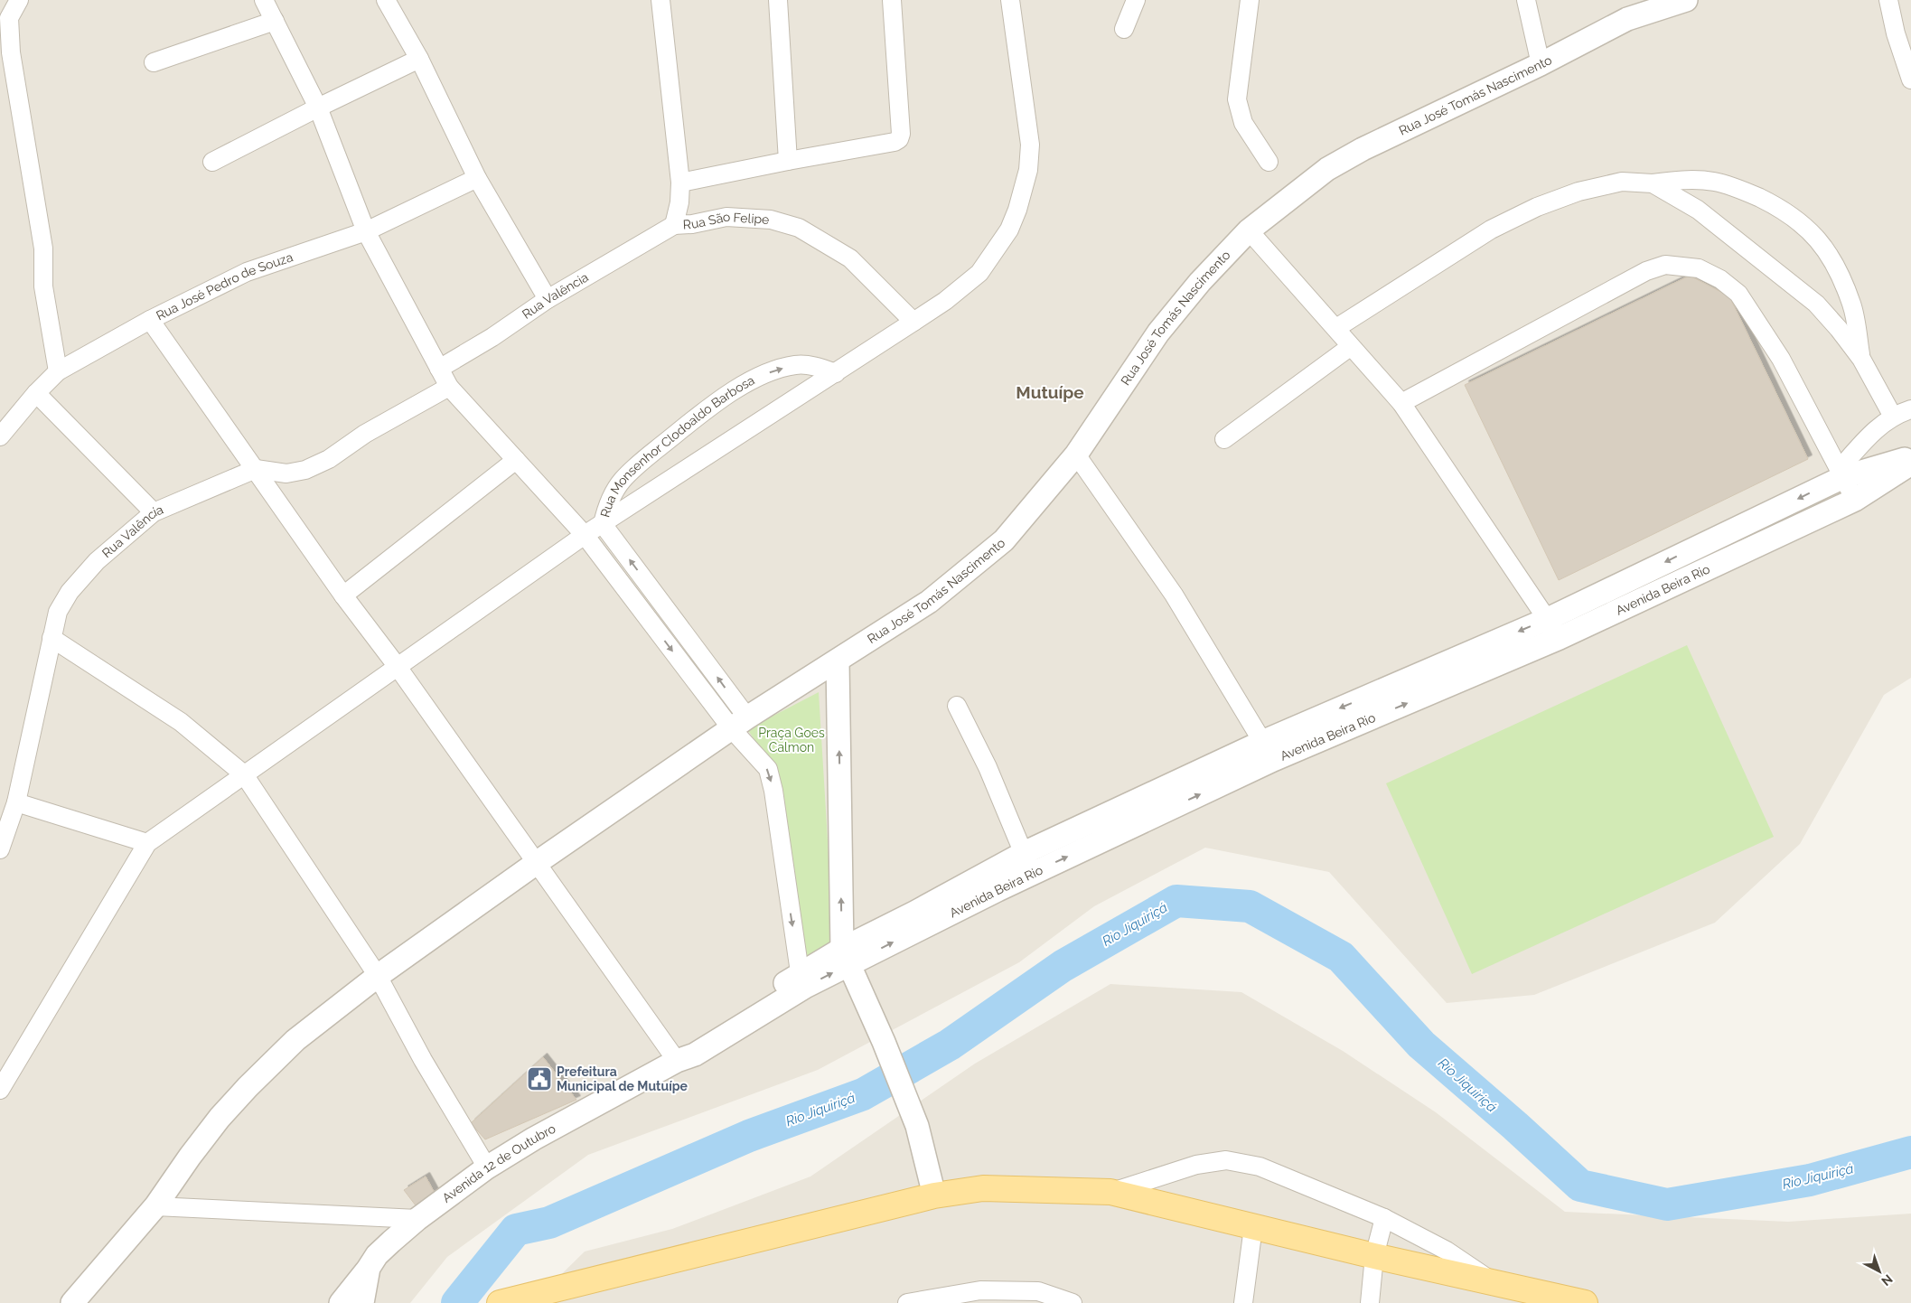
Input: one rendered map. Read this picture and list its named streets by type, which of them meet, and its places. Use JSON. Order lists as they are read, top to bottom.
{
  "streets": {
    "street": [
      "Rua José Tomás Nascimento",
      "Rua São Felipe",
      "Rua José Pedro de Souza",
      "Rua Valência",
      "Rua Monsenhor Clodoaldo Barbosa",
      "Avenida Beira Rio",
      "Avenida 12 de Outubro"
    ]
  },
  "crossings": [
    ["Rua José Tomás Nascimento", "Rua Monsenhor Clodoaldo Barbosa"],
    ["Rua São Felipe", "Rua Valência"],
    ["Avenida Beira Rio", "Avenida 12 de Outubro"]
  ],
  "districts": ["Mutuípe"],
  "water": ["Rio Jiquiriçá"],
  "parks": ["Praça Goes Calmon"],
  "places": {
    "public building": ["Prefeitura Municipal de Mutuípe"]
  },
  "north": "bottom right"
}
